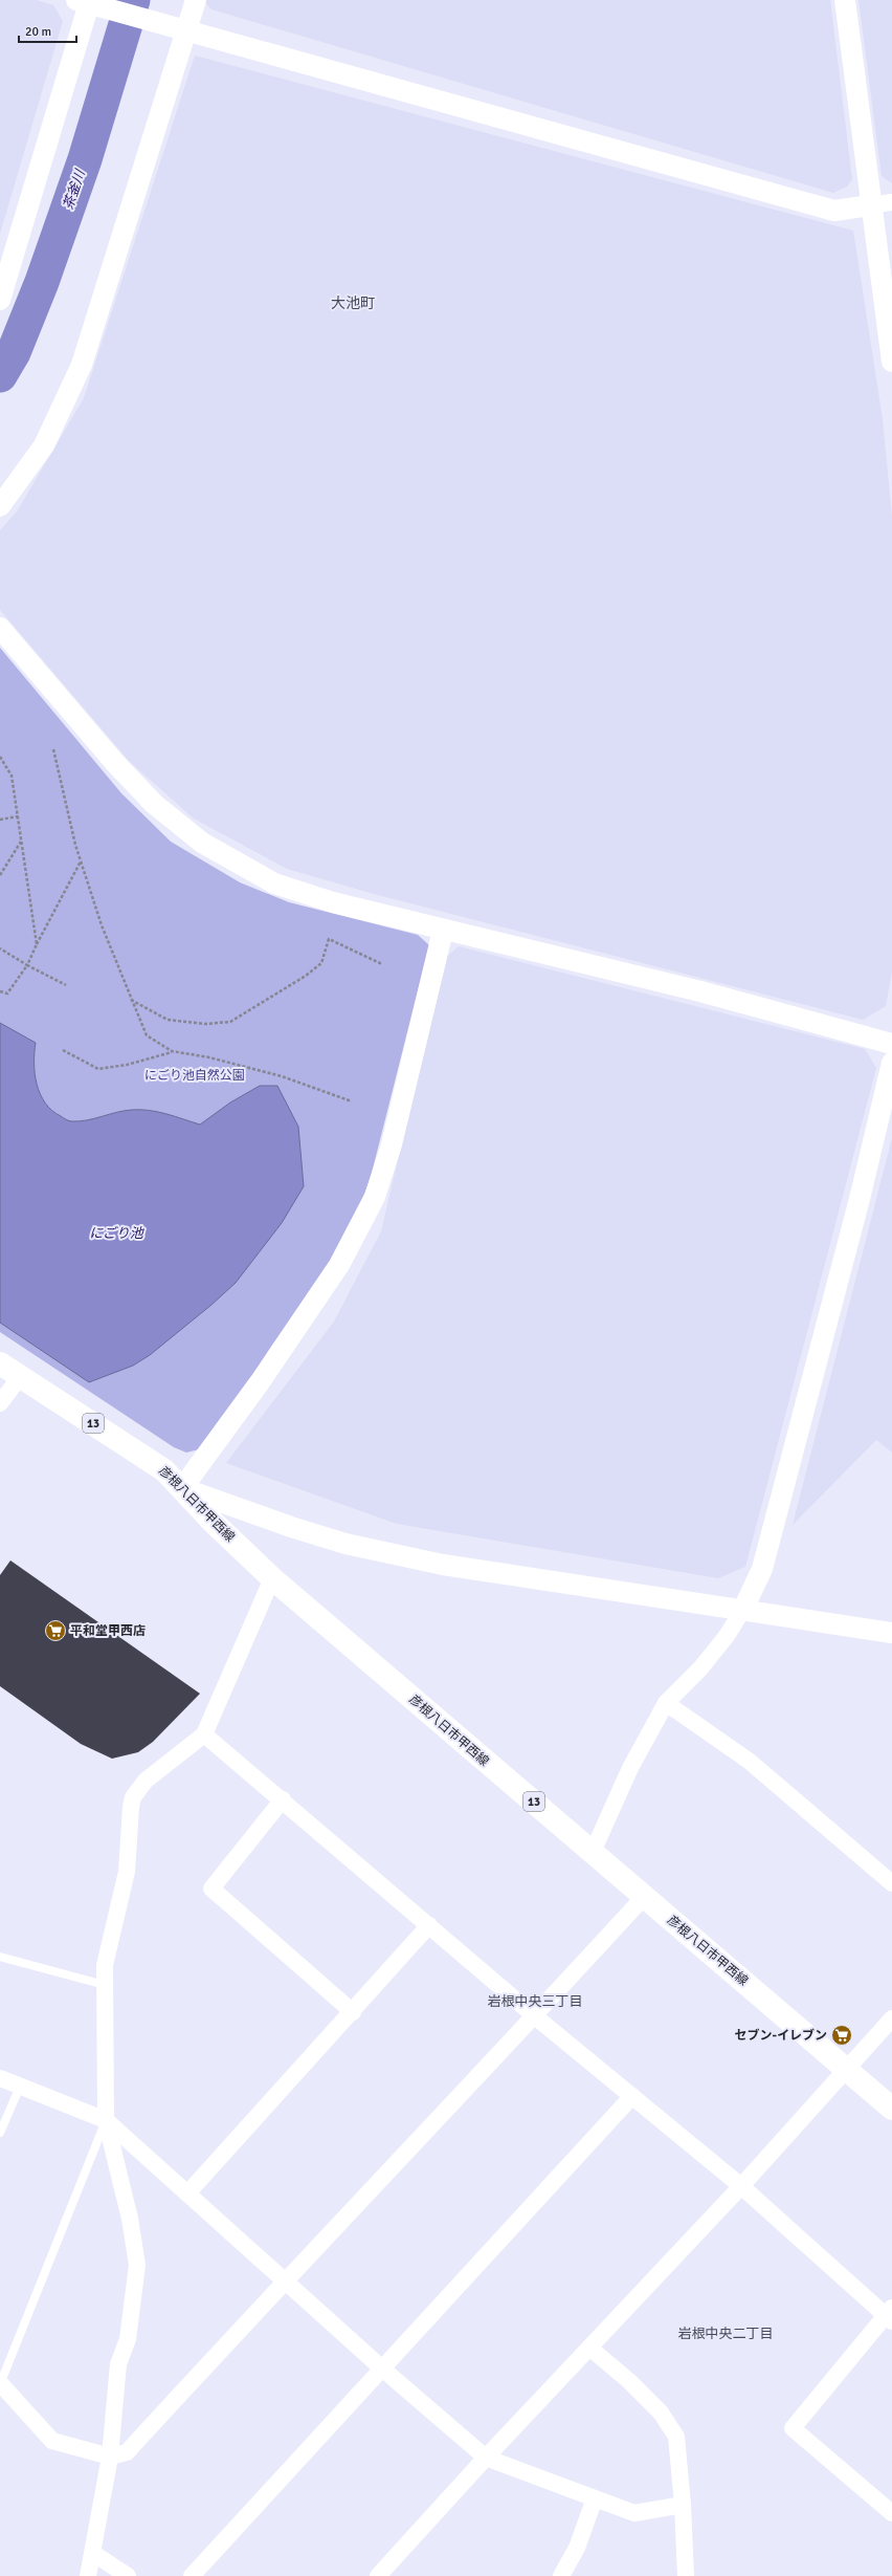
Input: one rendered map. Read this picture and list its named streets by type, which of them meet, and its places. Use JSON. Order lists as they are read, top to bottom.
{
  "streets": {
    "main road": ["13", "彦根八日市甲西線"]
  },
  "districts": ["大池町", "岩根中央三丁目", "岩根中央二丁目"],
  "water": ["茶釜川", "にごり池"],
  "parks": ["にごり池自然公園"],
  "places": {
    "supermarket": ["平和堂甲西店", "セブン-イレブン"]
  },
  "scale_bar": "20 m"
}
